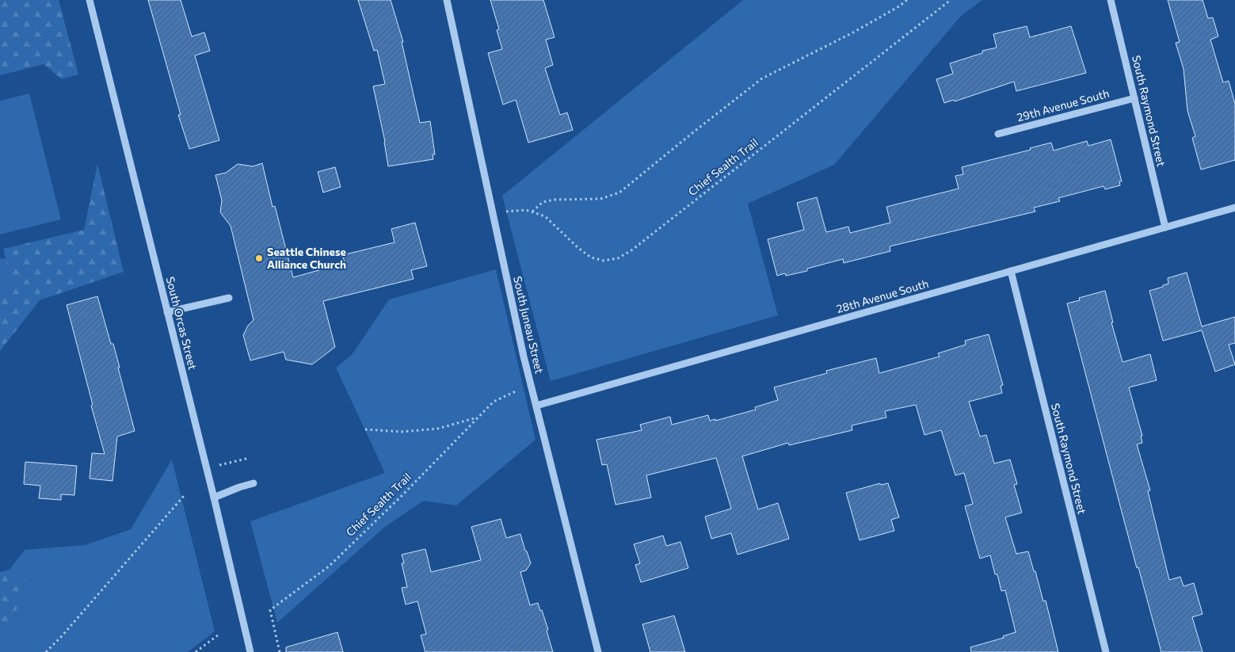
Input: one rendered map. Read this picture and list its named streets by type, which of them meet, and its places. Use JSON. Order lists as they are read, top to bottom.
{
  "streets": {
    "street": [
      "29th Avenue South",
      "South Raymond Street",
      "28th Avenue South",
      "South Orcas Street",
      "South Juneau Street"
    ],
    "path": ["Chief Sealth Trail"]
  },
  "crossings": [
    ["29th Avenue South", "South Raymond Street"],
    ["South Raymond Street", "28th Avenue South"],
    ["Chief Sealth Trail", "South Juneau Street"],
    ["28th Avenue South", "South Juneau Street"]
  ],
  "places": ["Seattle Chinese Alliance Church"]
}
